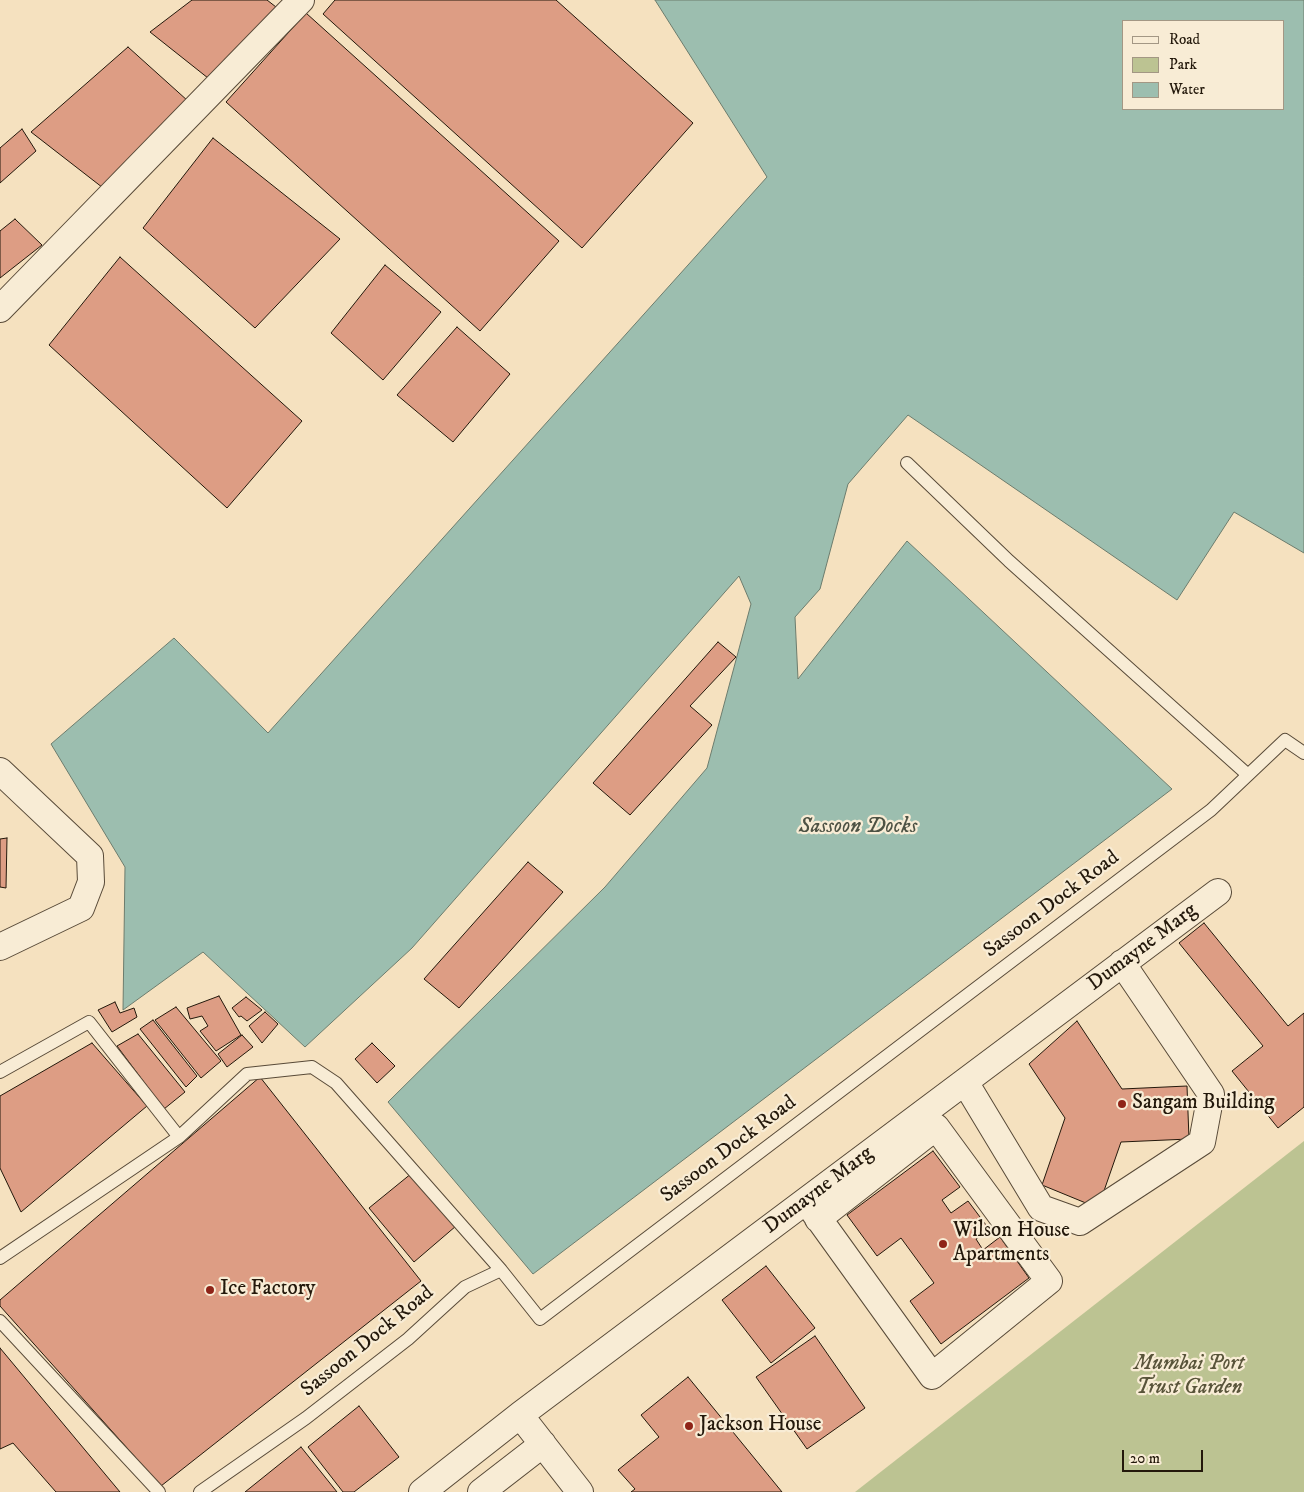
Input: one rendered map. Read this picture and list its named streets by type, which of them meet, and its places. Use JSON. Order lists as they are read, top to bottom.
{
  "streets": {
    "street": ["Dumayne Marg"],
    "lane": ["Sassoon Dock Road"]
  },
  "water": ["Sassoon Docks"],
  "parks": ["Mumbai Port Trust Garden"],
  "places": [
    "Sangam Building",
    "Wilson House Apartments",
    "Ice Factory",
    "Jackson House"
  ],
  "legend": ["Road", "Park", "Water"],
  "scale_bar": "20 m"
}
